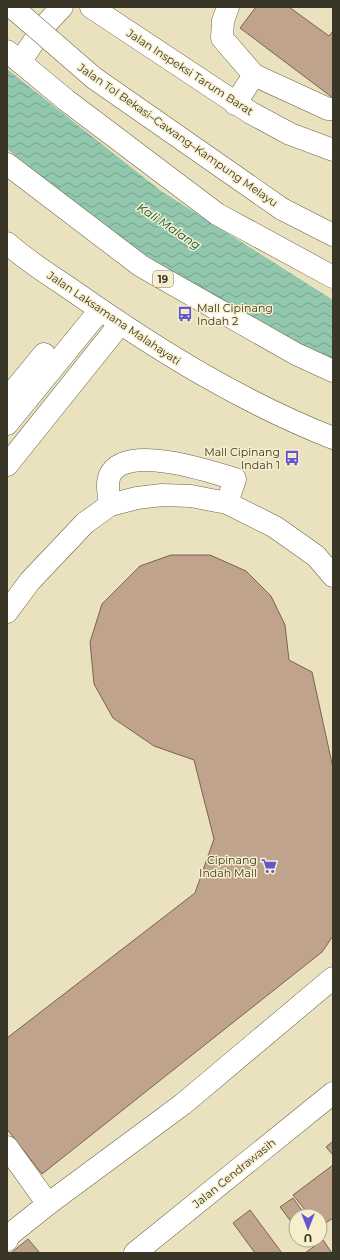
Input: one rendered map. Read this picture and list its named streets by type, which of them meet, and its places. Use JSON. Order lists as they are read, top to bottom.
{
  "streets": {
    "main road": [
      "Jalan Inspeksi Tarum Barat",
      "Jalan Tol Bekasi–Cawang–Kampung Melayu",
      "19",
      "Jalan Laksamana Malahayati",
      "Jalan Cendrawasih"
    ]
  },
  "water": ["Kali Malang"],
  "places": {
    "bus stop": ["Mall Cipinang Indah 2", "Mall Cipinang Indah 1"],
    "supermarket": ["Cipinang Indah Mall"]
  },
  "north": "bottom"
}
